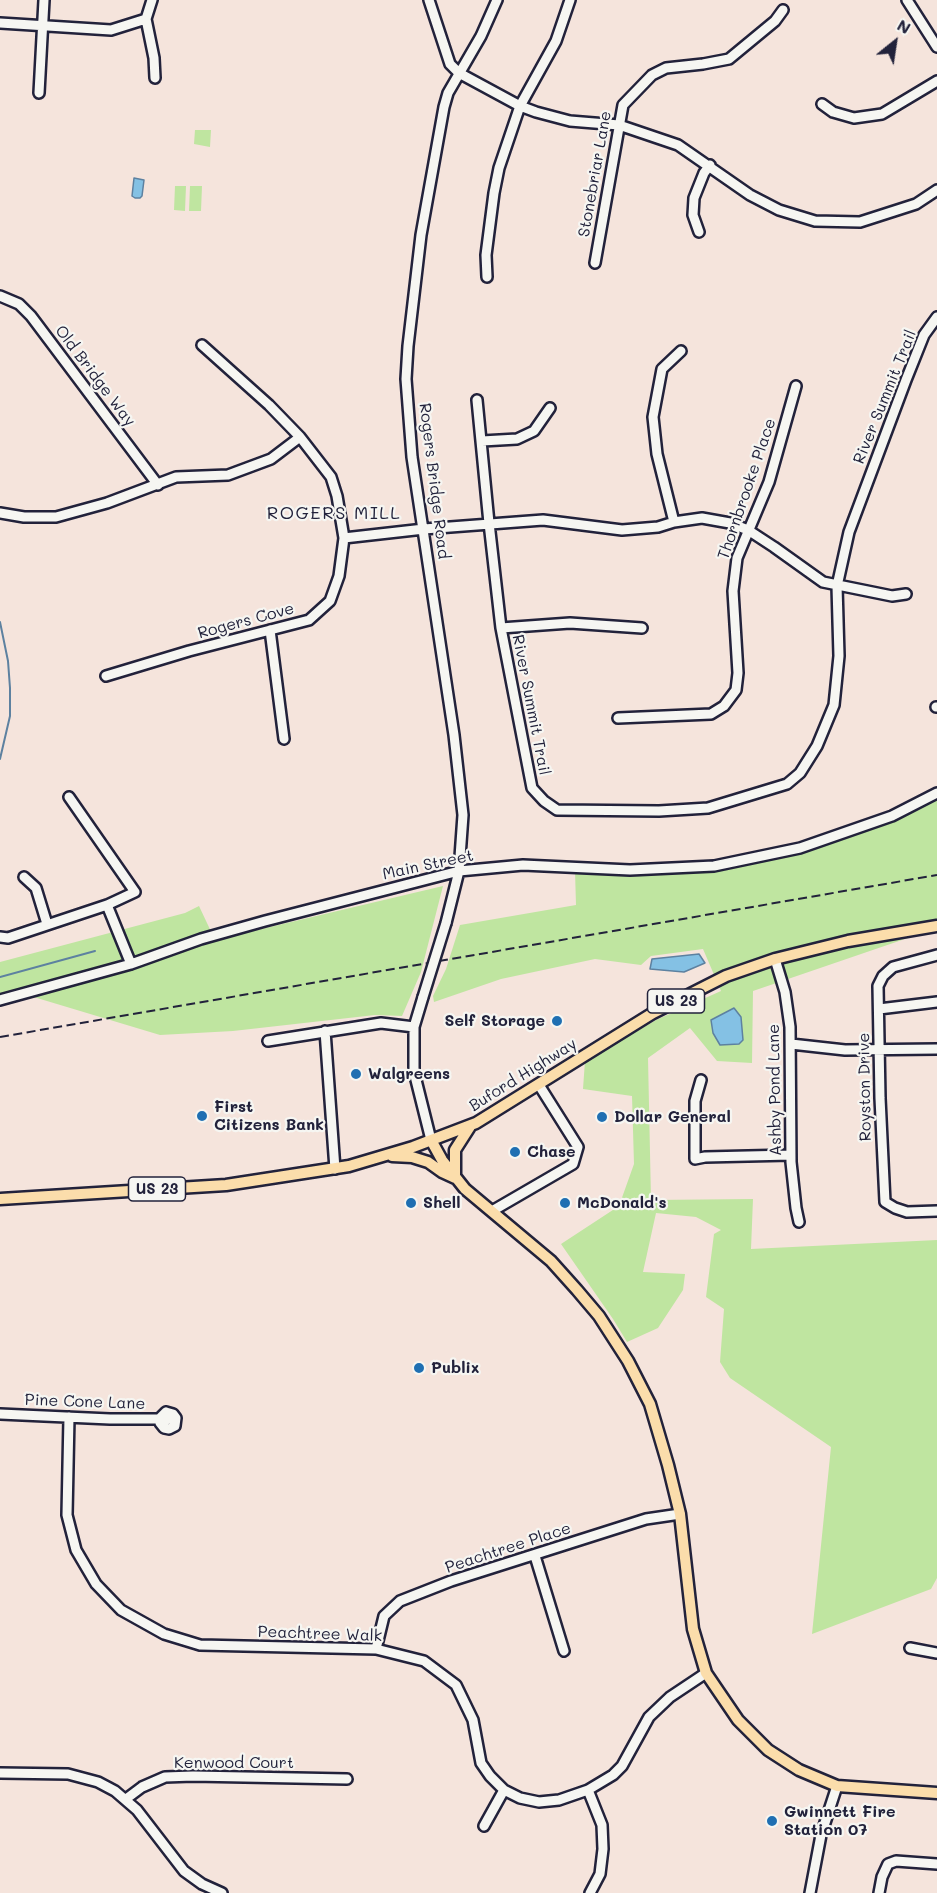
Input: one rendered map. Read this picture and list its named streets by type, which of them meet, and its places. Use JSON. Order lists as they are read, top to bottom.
{
  "streets": {
    "main road": ["US 23", "Buford Highway"],
    "street": [
      "Stonebriar Lane",
      "Old Bridge Way",
      "River Summit Trail",
      "Rogers Bridge Road",
      "Thornbrooke Place",
      "Rogers Cove",
      "Main Street",
      "Royston Drive",
      "Ashby Pond Lane",
      "Pine Cone Lane",
      "Peachtree Place",
      "Peachtree Walk",
      "Kenwood Court"
    ]
  },
  "crossings": [
    ["Rogers Bridge Road", "Main Street"],
    ["Rogers Bridge Road", "Buford Highway"],
    ["Buford Highway", "Ashby Pond Lane"],
    ["Pine Cone Lane", "Peachtree Walk"],
    ["Peachtree Place", "Peachtree Walk"]
  ],
  "districts": ["ROGERS MILL"],
  "places": [
    "Self Storage",
    "Walgreens",
    "First Citizens Bank",
    "Dollar General",
    "Chase",
    "Shell",
    "McDonald's",
    "Publix",
    "Gwinnett Fire Station 07"
  ],
  "north": "top right"
}
